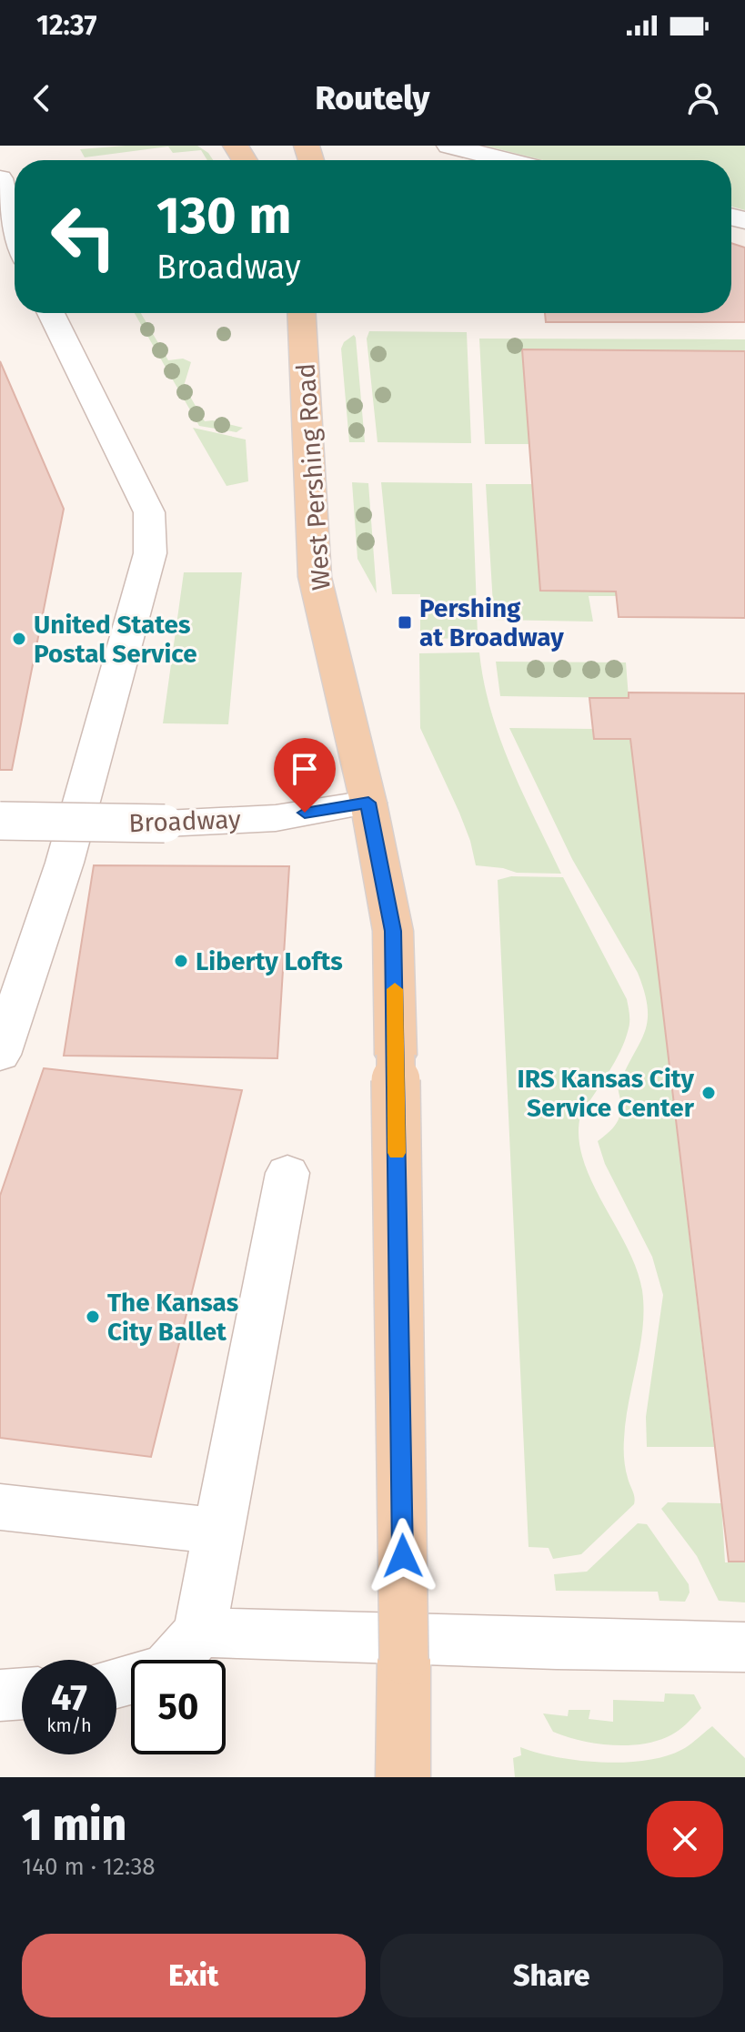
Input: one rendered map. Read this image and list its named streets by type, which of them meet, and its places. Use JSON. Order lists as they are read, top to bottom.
{
  "streets": {
    "main road": ["West Pershing Road"],
    "street": ["Broadway"]
  },
  "crossings": [
    ["West Pershing Road", "Broadway"]
  ],
  "places": {
    "transit": ["Pershing at Broadway"],
    "other": [
      "United States Postal Service",
      "Liberty Lofts",
      "IRS Kansas City Service Center",
      "The Kansas City Ballet"
    ]
  },
  "page": {
    "status": "12:37",
    "header": "Routely",
    "turn": ["130 m", "Broadway"],
    "speed": "47 km/h",
    "limit": "50",
    "heading": ["1 min", "140 m · 12:38"],
    "buttons": ["Exit", "Share"]
  }
}
